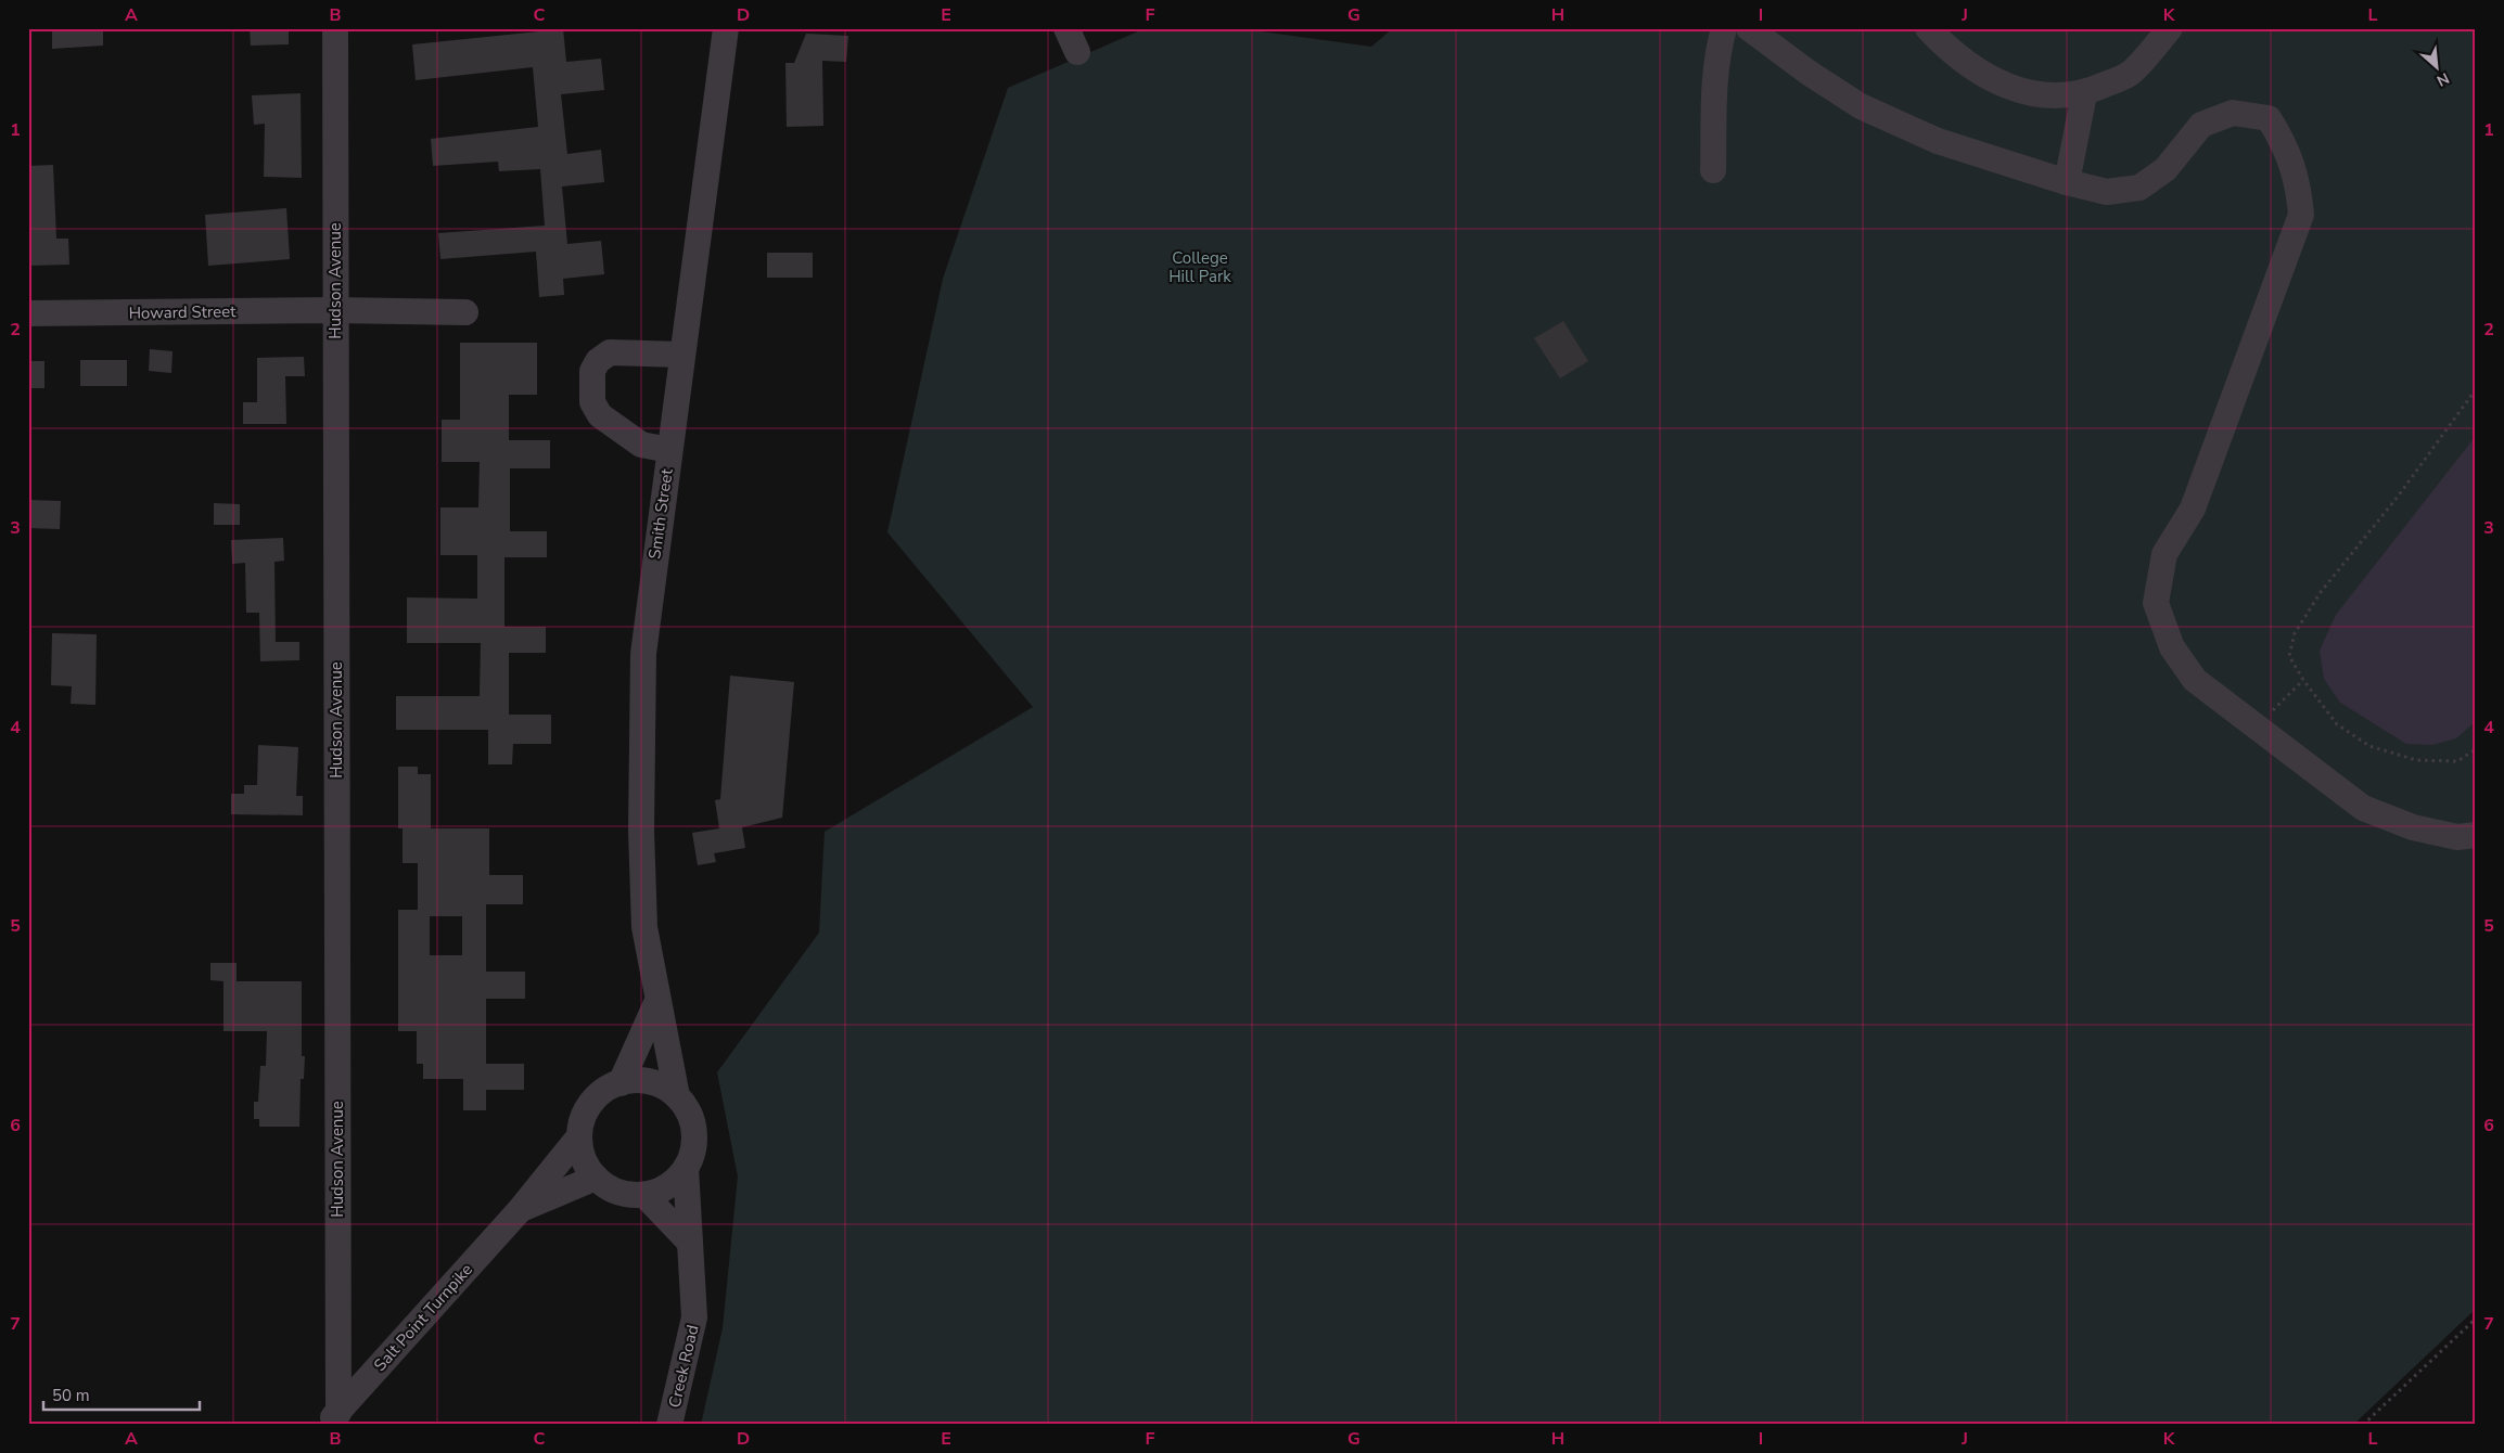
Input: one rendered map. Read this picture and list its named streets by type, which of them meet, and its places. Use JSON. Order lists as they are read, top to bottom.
{
  "streets": {
    "street": [
      "Hudson Avenue",
      "Howard Street",
      "Smith Street",
      "Salt Point Turnpike",
      "Creek Road"
    ]
  },
  "crossings": [
    ["Hudson Avenue", "Howard Street"],
    ["Hudson Avenue", "Salt Point Turnpike"],
    ["Smith Street", "Salt Point Turnpike"],
    ["Smith Street", "Creek Road"],
    ["Salt Point Turnpike", "Creek Road"]
  ],
  "parks": ["College Hill Park"],
  "scale_bar": "50 m",
  "north": "bottom right",
  "grid": {
    "columns": [
      "A",
      "B",
      "C",
      "D",
      "E",
      "F",
      "G",
      "H",
      "I",
      "J",
      "K",
      "L"
    ],
    "rows": [
      "1",
      "2",
      "3",
      "4",
      "5",
      "6",
      "7"
    ]
  }
}
